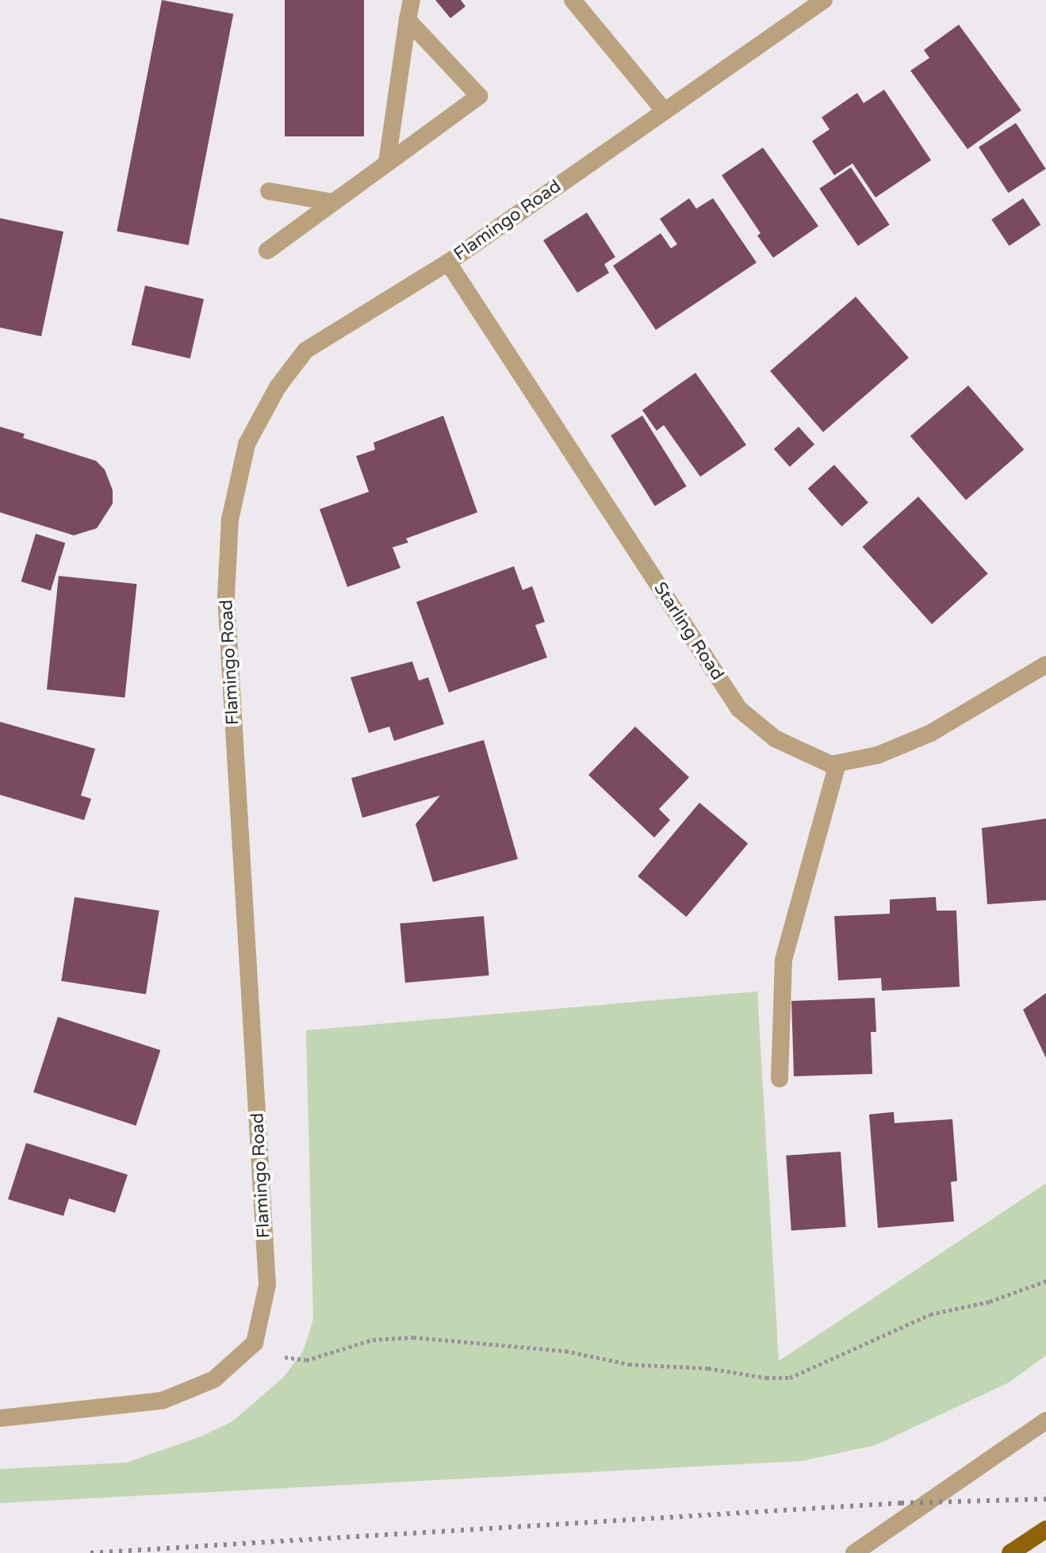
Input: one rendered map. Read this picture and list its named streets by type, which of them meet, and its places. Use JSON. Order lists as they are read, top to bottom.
{
  "streets": {
    "street": ["Flamingo Road", "Starling Road"]
  },
  "crossings": [
    ["Flamingo Road", "Starling Road"]
  ]
}
